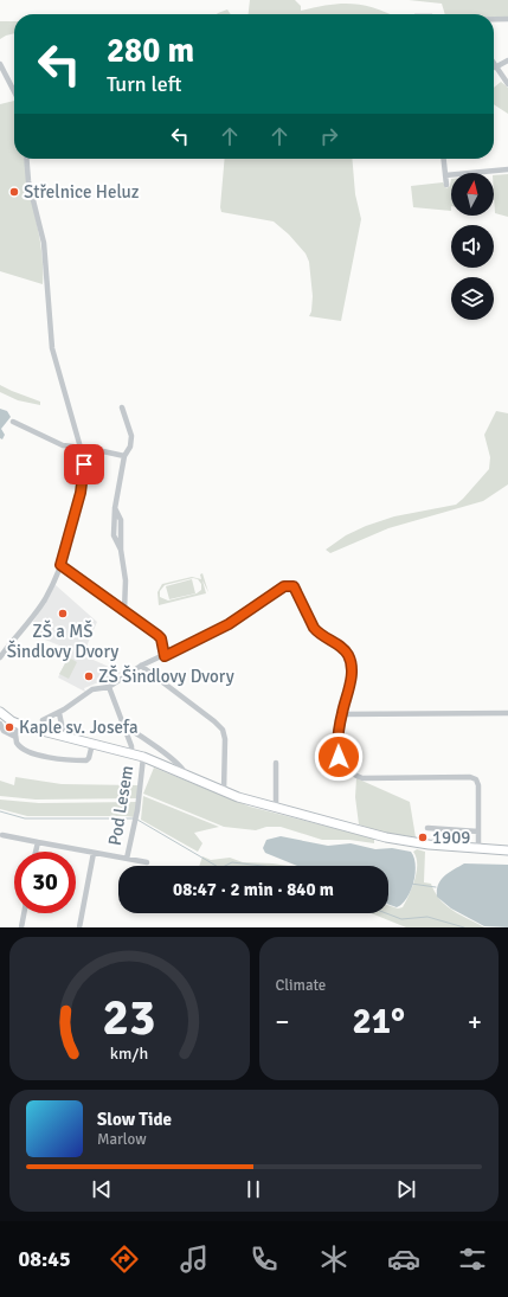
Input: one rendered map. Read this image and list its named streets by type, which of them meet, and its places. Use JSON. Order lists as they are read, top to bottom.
{
  "streets": {
    "street": ["Pod Lesem"]
  },
  "places": [
    "Střelnice Heluz",
    "ZŠ a MŠ Šindlovy Dvory",
    "ZŠ Šindlovy Dvory",
    "Kaple sv. Josefa",
    "1909"
  ],
  "north": "top",
  "page": {
    "turn": ["280 m", "Turn left"],
    "limit": "30",
    "trip": "08:47 · 2 min · 840 m",
    "tile": "Climate",
    "heat": ["−", "21°", "+"],
    "song": ["Slow Tide", "Marlow"],
    "tabs": "08:45",
    "gauge": ["23", "km/h"]
  }
}
